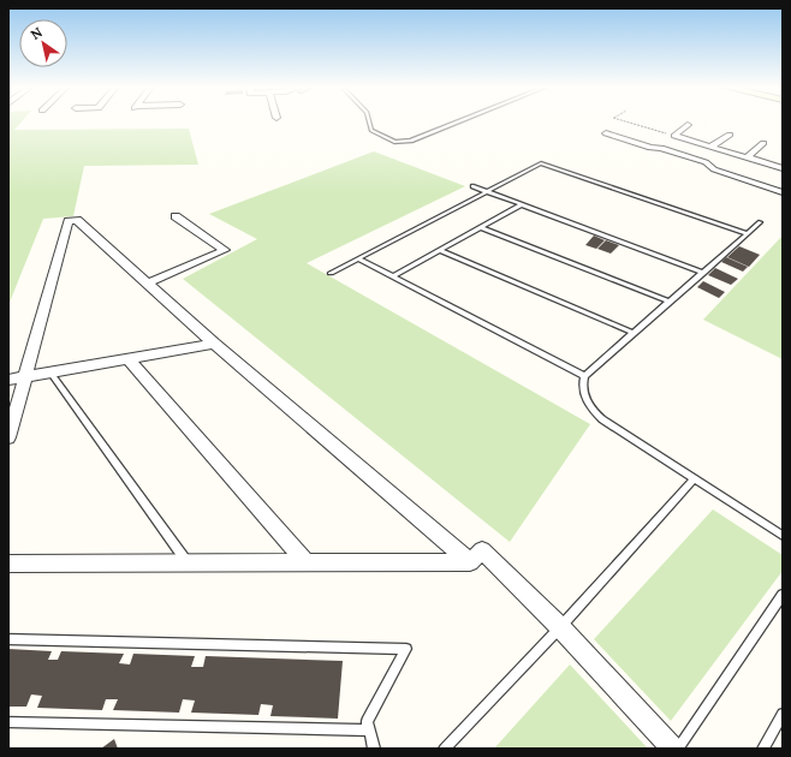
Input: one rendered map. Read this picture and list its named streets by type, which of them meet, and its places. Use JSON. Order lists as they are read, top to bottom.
{
  "north": "top left"
}
